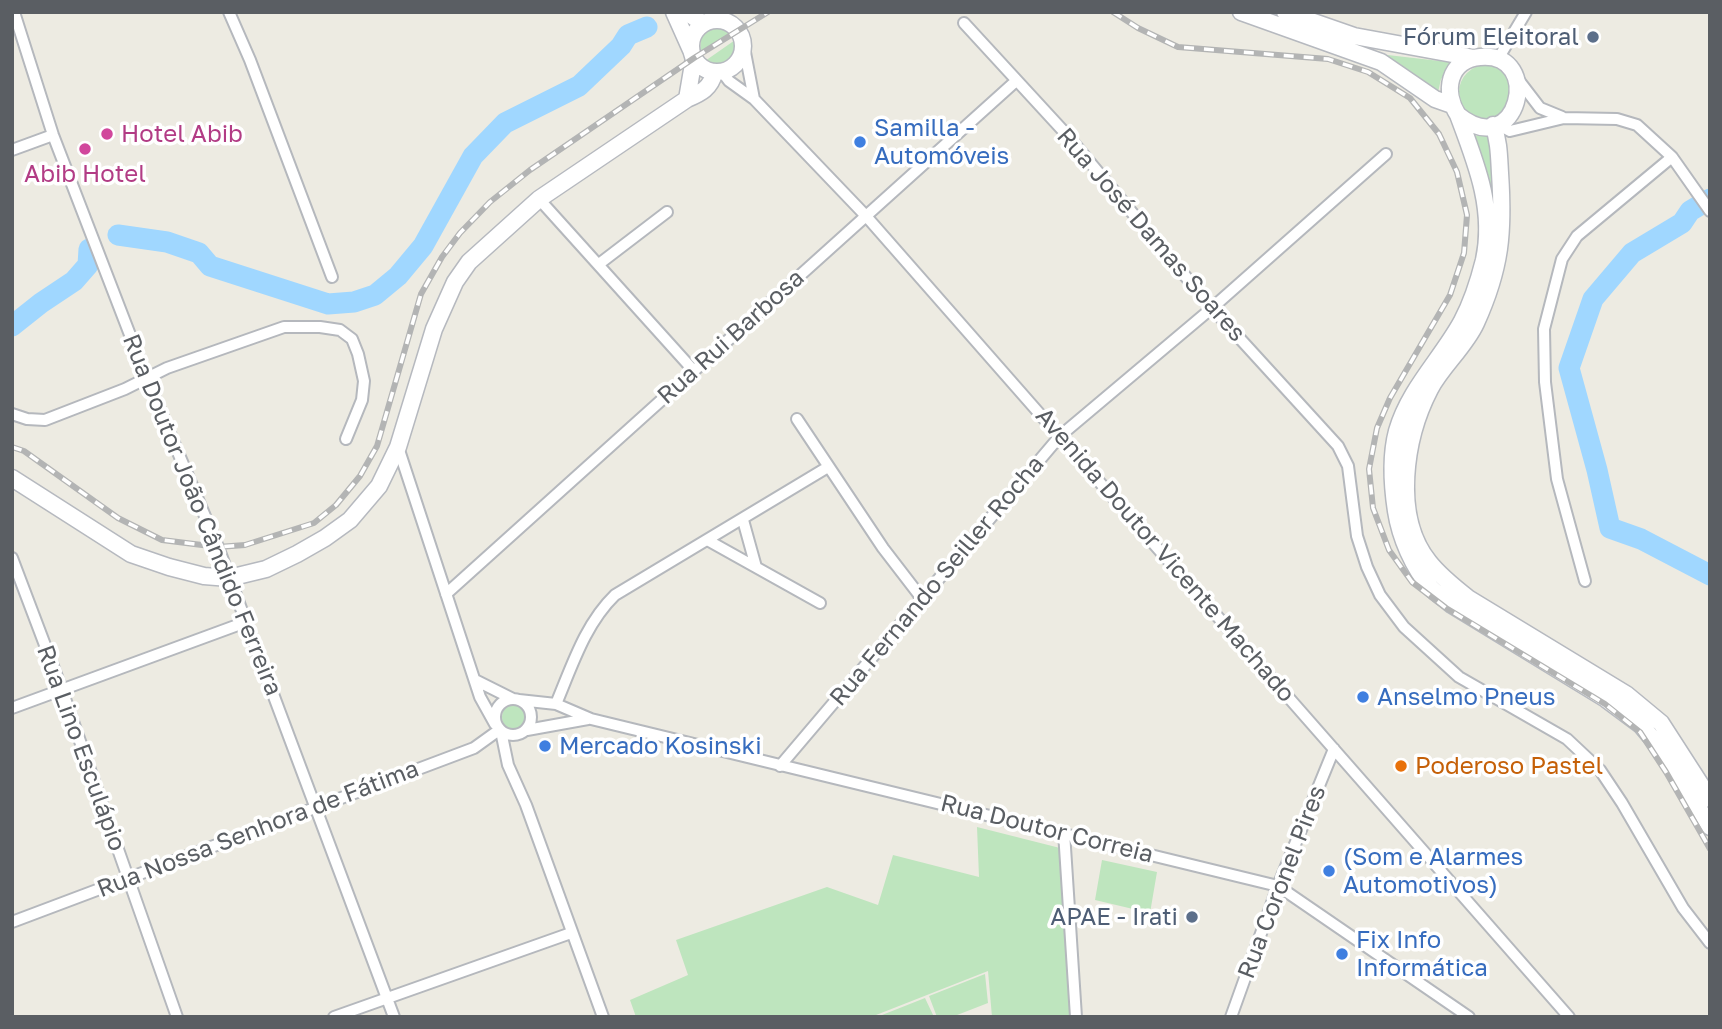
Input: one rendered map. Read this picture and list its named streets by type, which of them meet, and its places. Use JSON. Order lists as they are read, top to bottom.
{
  "streets": {
    "street": [
      "Rua José Damas Soares",
      "Rua Rui Barbosa",
      "Rua Doutor João Cândido Ferreira",
      "Avenida Doutor Vicente Machado",
      "Rua Fernando Seiller Rocha",
      "Rua Lino Esculápio",
      "Rua Nossa Senhora de Fátima",
      "Rua Doutor Correia",
      "Rua Coronel Pires"
    ]
  },
  "crossings": [
    ["Rua José Damas Soares", "Rua Rui Barbosa"],
    ["Rua José Damas Soares", "Rua Fernando Seiller Rocha"],
    ["Rua Rui Barbosa", "Avenida Doutor Vicente Machado"],
    ["Rua Doutor João Cândido Ferreira", "Rua Nossa Senhora de Fátima"],
    ["Avenida Doutor Vicente Machado", "Rua Fernando Seiller Rocha"],
    ["Avenida Doutor Vicente Machado", "Rua Coronel Pires"],
    ["Rua Fernando Seiller Rocha", "Rua Doutor Correia"],
    ["Rua Lino Esculápio", "Rua Nossa Senhora de Fátima"],
    ["Rua Nossa Senhora de Fátima", "Rua Doutor Correia"],
    ["Rua Doutor Correia", "Rua Coronel Pires"]
  ],
  "places": [
    "Fórum Eleitoral",
    "Hotel Abib",
    "Samilla - Automóveis",
    "Abib Hotel",
    "Anselmo Pneus",
    "Mercado Kosinski",
    "Poderoso Pastel",
    "(Som e Alarmes Automotivos)",
    "APAE - Irati",
    "Fix Info Informática"
  ]
}
